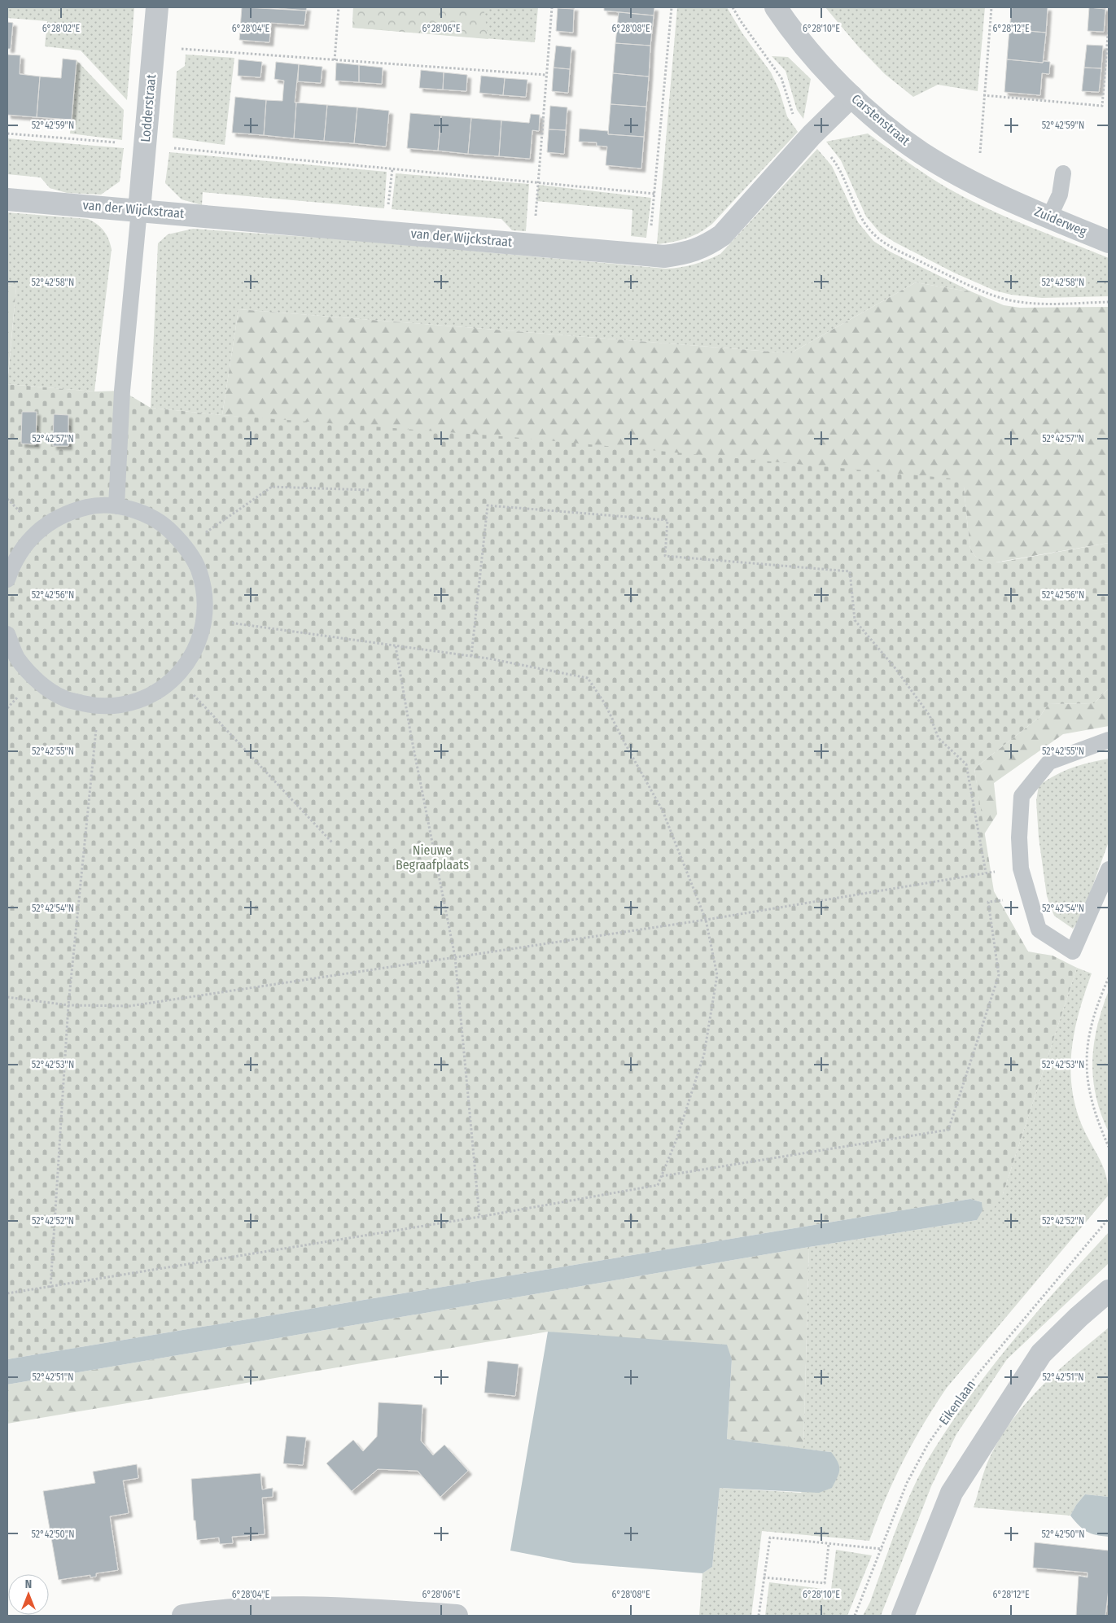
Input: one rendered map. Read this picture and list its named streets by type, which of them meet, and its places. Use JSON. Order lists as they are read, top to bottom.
{
  "streets": {
    "street": [
      "Lodderstraat",
      "Carstenstraat",
      "van der Wijckstraat",
      "Zuiderweg"
    ],
    "path": ["Eikenlaan"]
  },
  "crossings": [
    ["Lodderstraat", "van der Wijckstraat"],
    ["Carstenstraat", "van der Wijckstraat"],
    ["Carstenstraat", "Zuiderweg"]
  ],
  "parks": ["Nieuwe Begraafplaats"],
  "north": "top",
  "coordinates": [
    "6°28'02\"E",
    "6°28'04\"E",
    "6°28'06\"E",
    "6°28'08\"E",
    "6°28'10\"E",
    "6°28'12\"E",
    "52°42'59\"N",
    "52°42'58\"N",
    "52°42'57\"N",
    "52°42'56\"N",
    "52°42'55\"N",
    "52°42'54\"N",
    "52°42'53\"N",
    "52°42'52\"N",
    "52°42'51\"N",
    "52°42'50\"N"
  ]
}
